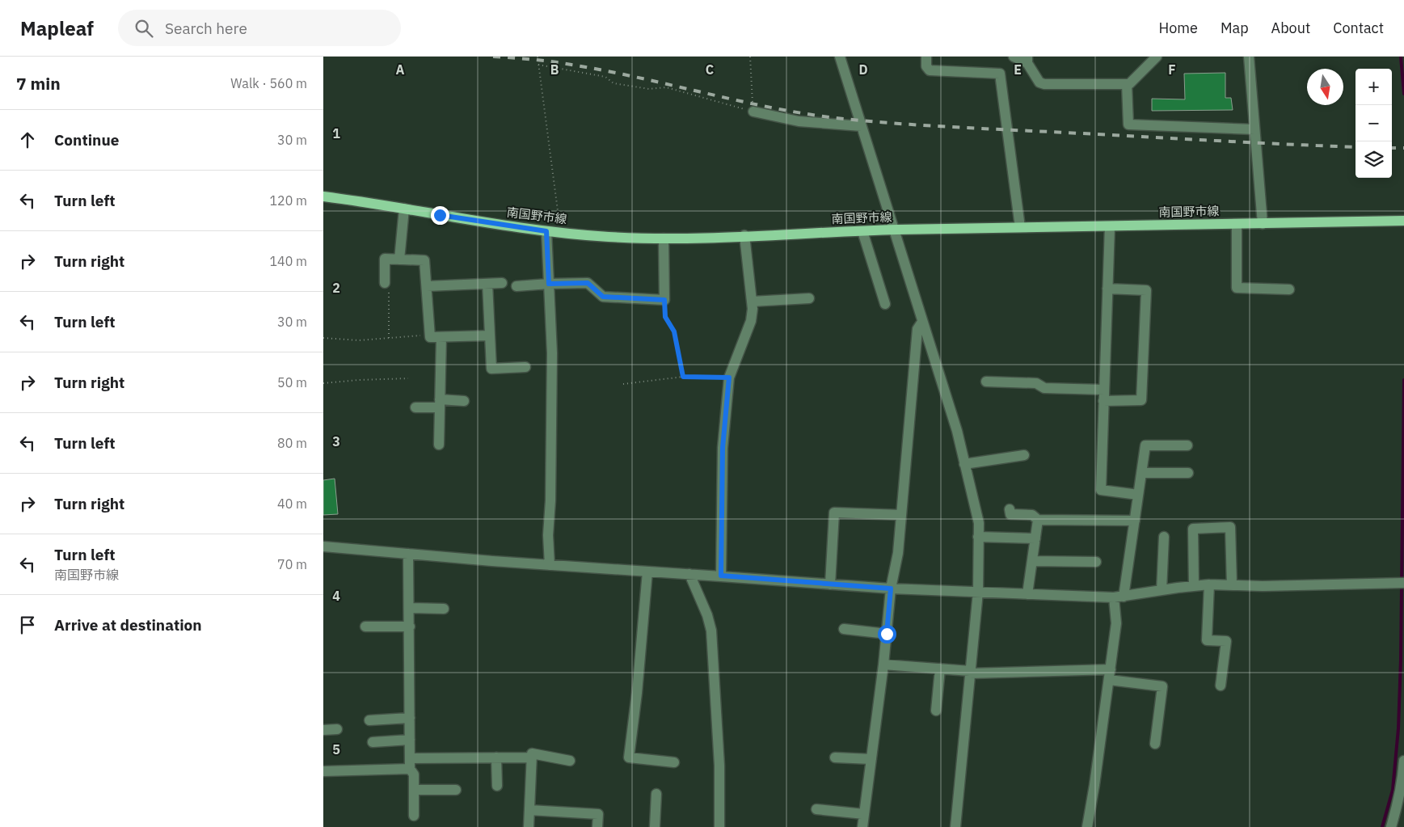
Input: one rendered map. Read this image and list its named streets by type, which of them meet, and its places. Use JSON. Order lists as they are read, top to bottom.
{
  "streets": {
    "main road": ["南国野市線"]
  },
  "north": "bottom",
  "page": {
    "header": "Mapleaf",
    "search": "Search here",
    "nav": [
      "Home",
      "Map",
      "About",
      "Contact"
    ],
    "heading": ["7 min", "Walk · 560 m"],
    "map_buttons": ["+", "−"],
    "list": [
      ["Continue", "30 m"],
      ["Turn left", "120 m"],
      ["Turn right", "140 m"],
      ["Turn left", "30 m"],
      ["Turn right", "50 m"],
      ["Turn left", "80 m"],
      ["Turn right", "40 m"],
      ["Turn left", "南国野市線", "70 m"],
      "Arrive at destination"
    ]
  },
  "grid": {
    "columns": [
      "A",
      "B",
      "C",
      "D",
      "E",
      "F"
    ],
    "rows": [
      "1",
      "2",
      "3",
      "4",
      "5"
    ]
  }
}
